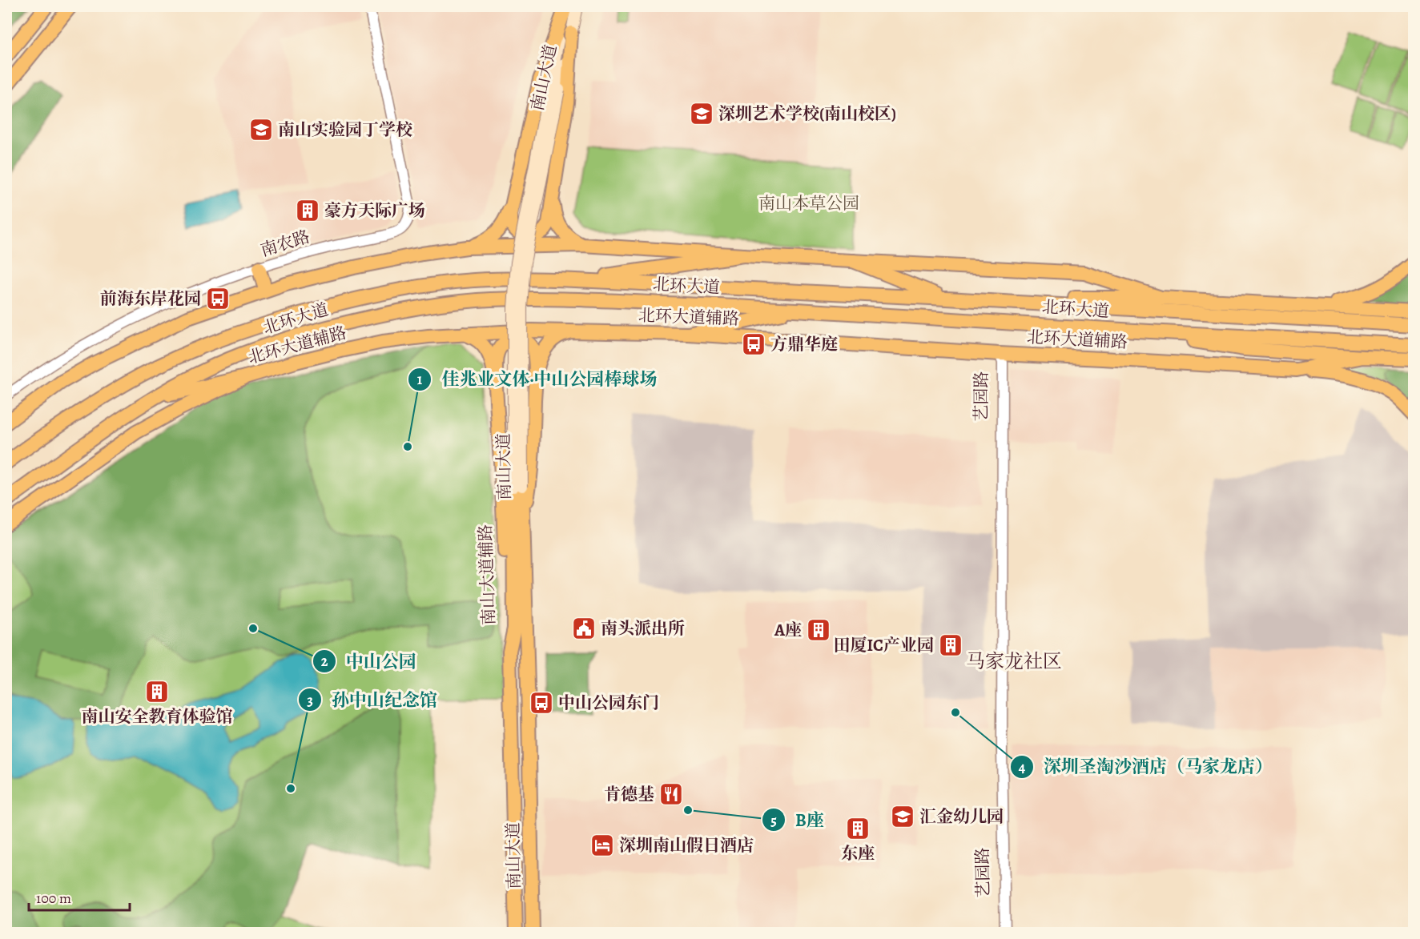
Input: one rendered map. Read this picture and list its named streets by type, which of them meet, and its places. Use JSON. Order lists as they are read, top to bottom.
{
  "streets": {
    "main road": [
      "南山大道",
      "北环大道",
      "北环大道辅路",
      "南山大道辅路"
    ],
    "street": ["南农路", "艺园路"]
  },
  "crossings": [
    ["南山大道", "南山大道辅路"],
    ["北环大道辅路", "艺园路"]
  ],
  "districts": ["马家龙社区"],
  "parks": ["南山本草公园"],
  "places": {
    "school or university": ["深圳艺术学校(南山校区)", "南山实验园丁学校", "汇金幼儿园"],
    "building": [
      "豪方天际广场",
      "A座",
      "田厦IC产业园",
      "南山安全教育体验馆",
      "东座"
    ],
    "bus stop": ["前海东岸花园", "方鼎华庭", "中山公园东门"],
    "other": [
      "佳兆业文体·中山公园棒球场",
      "中山公园",
      "深圳圣淘沙酒店（马家龙店）",
      "孙中山纪念馆",
      "B座"
    ],
    "public building": ["南头派出所"],
    "restaurant": ["肯德基"],
    "hotel": ["深圳南山假日酒店"]
  },
  "scale_bar": "100 m"
}
